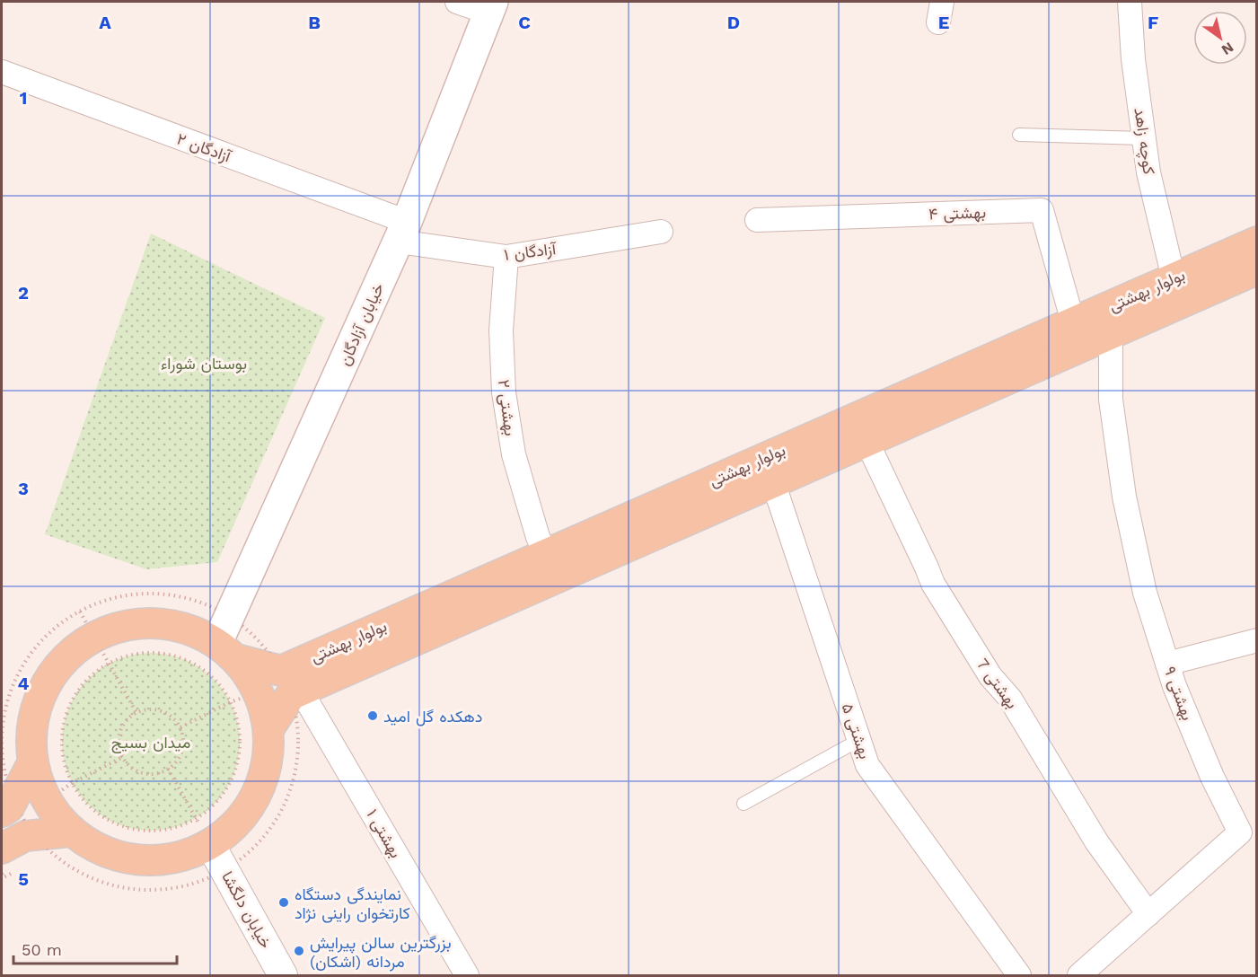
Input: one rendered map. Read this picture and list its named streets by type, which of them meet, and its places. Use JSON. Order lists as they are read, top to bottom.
{
  "streets": {
    "main road": ["بولوار بهشتی", "خیابان آزادگان"],
    "street": [
      "کوچه زاهد",
      "آزادگان ۲",
      "بهشتی ۴",
      "آزادگان ۱",
      "بهشتی ۲",
      "بهشتی 7",
      "بهشتی ۹",
      "بهشتی ۵",
      "بهشتی ۱",
      "خیابان دلگشا"
    ]
  },
  "crossings": [
    ["کوچه زاهد", "بولوار بهشتی"],
    ["آزادگان ۲", "آزادگان ۱"],
    ["آزادگان ۲", "خیابان آزادگان"],
    ["بهشتی ۴", "بولوار بهشتی"],
    ["آزادگان ۱", "خیابان آزادگان"],
    ["آزادگان ۱", "بهشتی ۲"],
    ["بولوار بهشتی", "بهشتی ۲"],
    ["بولوار بهشتی", "بهشتی 7"],
    ["بولوار بهشتی", "بهشتی ۹"],
    ["بولوار بهشتی", "بهشتی ۵"],
    ["بولوار بهشتی", "بهشتی ۱"],
    ["بهشتی 7", "بهشتی ۹"]
  ],
  "parks": ["بوستان شوراء", "میدان بسیج"],
  "places": ["دهکده گل امید", "نمایندگی دستگاه کارتخوان راینی نژاد", "بزرگترین سالن پیرایش مردانه (اشکان)"],
  "scale_bar": "50 m",
  "north": "bottom right",
  "grid": {
    "columns": [
      "A",
      "B",
      "C",
      "D",
      "E",
      "F"
    ],
    "rows": [
      "1",
      "2",
      "3",
      "4",
      "5"
    ]
  }
}
